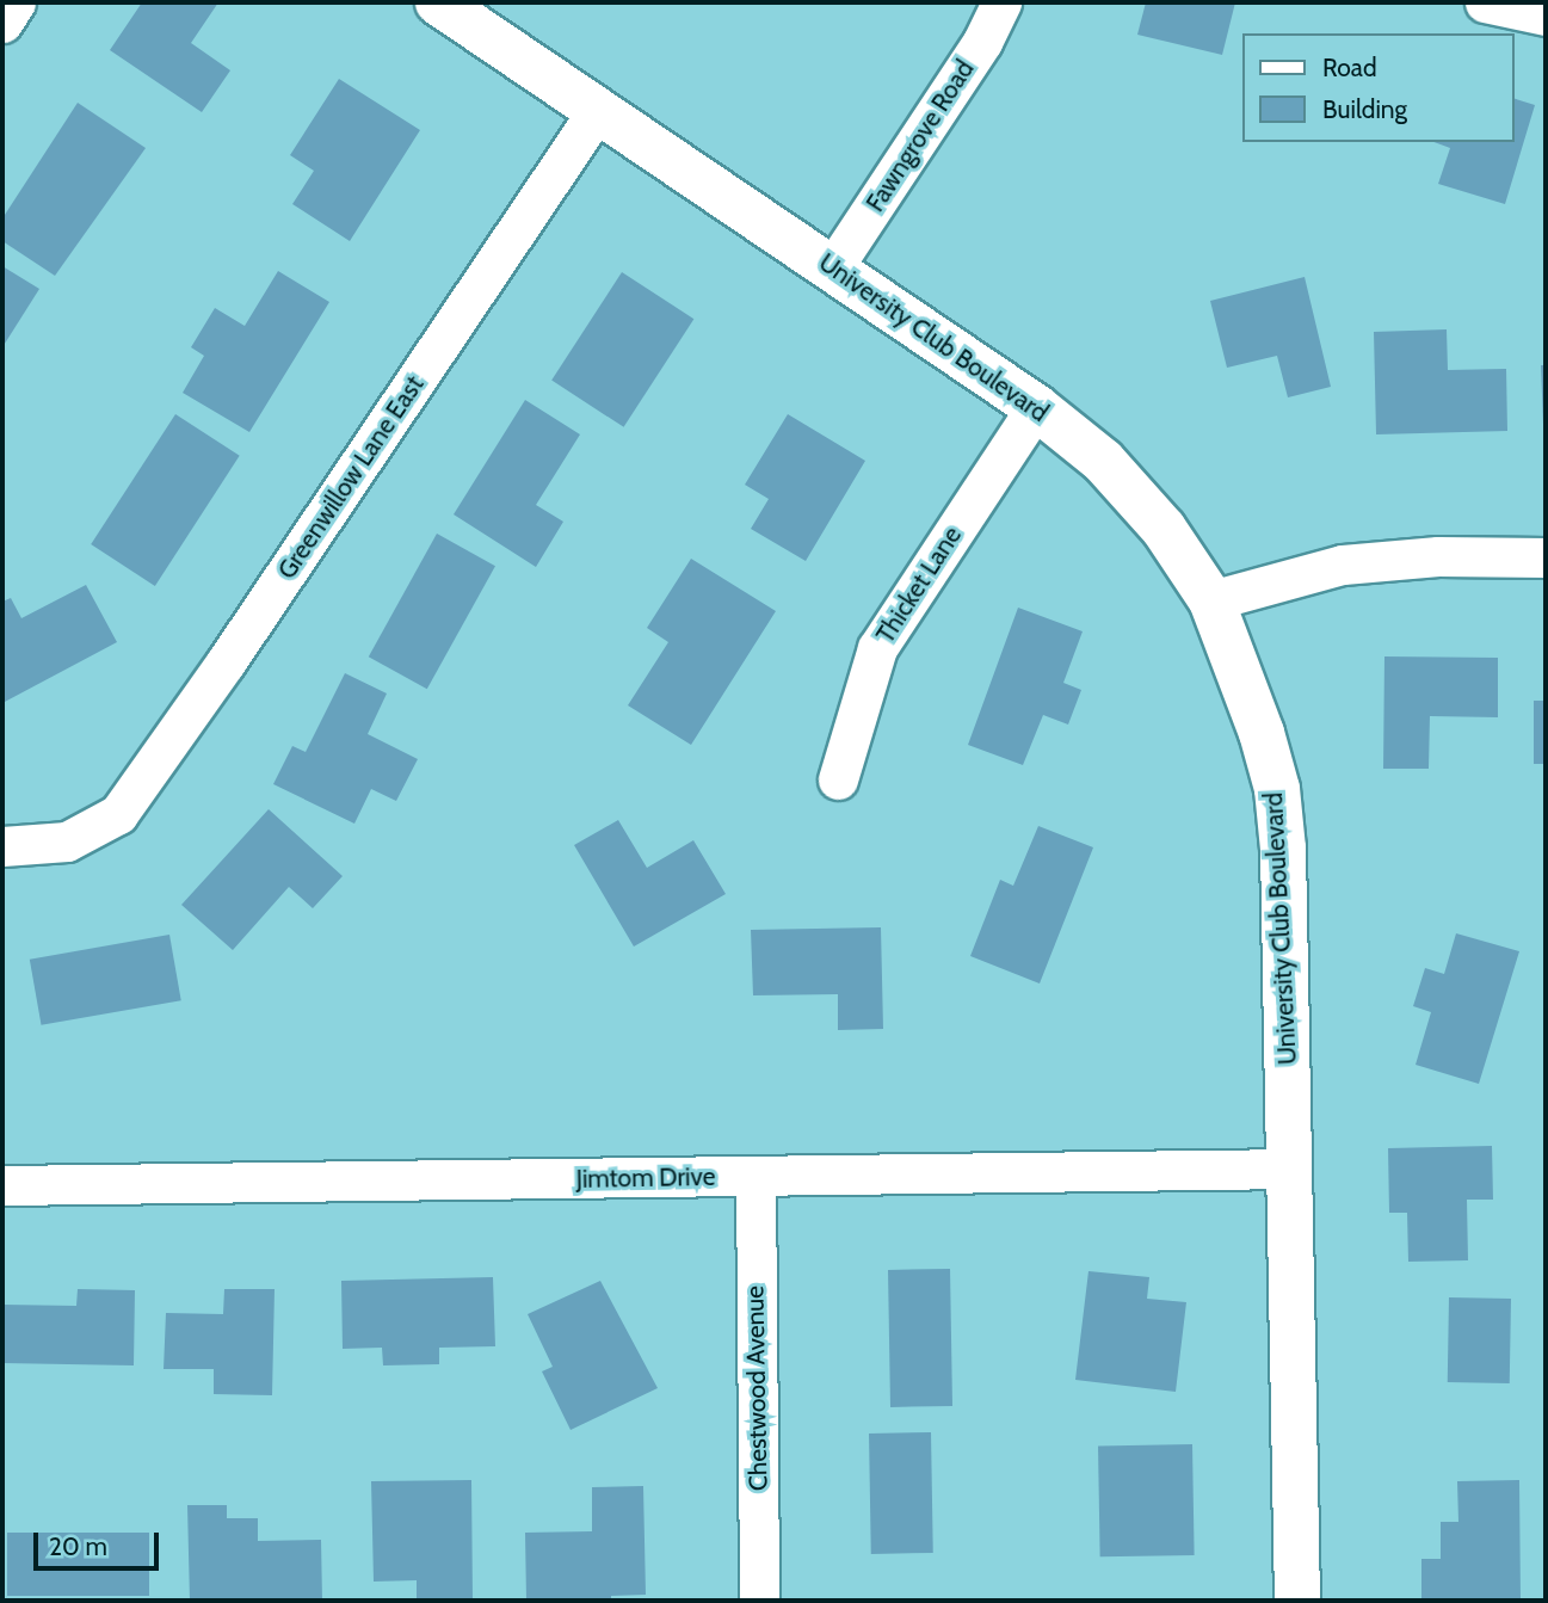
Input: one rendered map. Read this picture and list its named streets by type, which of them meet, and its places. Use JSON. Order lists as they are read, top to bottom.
{
  "streets": {
    "street": [
      "Fawngrove Road",
      "University Club Boulevard",
      "Greenwillow Lane East",
      "Thicket Lane",
      "Jimtom Drive",
      "Chestwood Avenue"
    ]
  },
  "crossings": [
    ["Fawngrove Road", "University Club Boulevard"],
    ["University Club Boulevard", "Greenwillow Lane East"],
    ["University Club Boulevard", "Thicket Lane"],
    ["University Club Boulevard", "Jimtom Drive"],
    ["Jimtom Drive", "Chestwood Avenue"]
  ],
  "legend": ["Road", "Building"],
  "scale_bar": "20 m"
}
